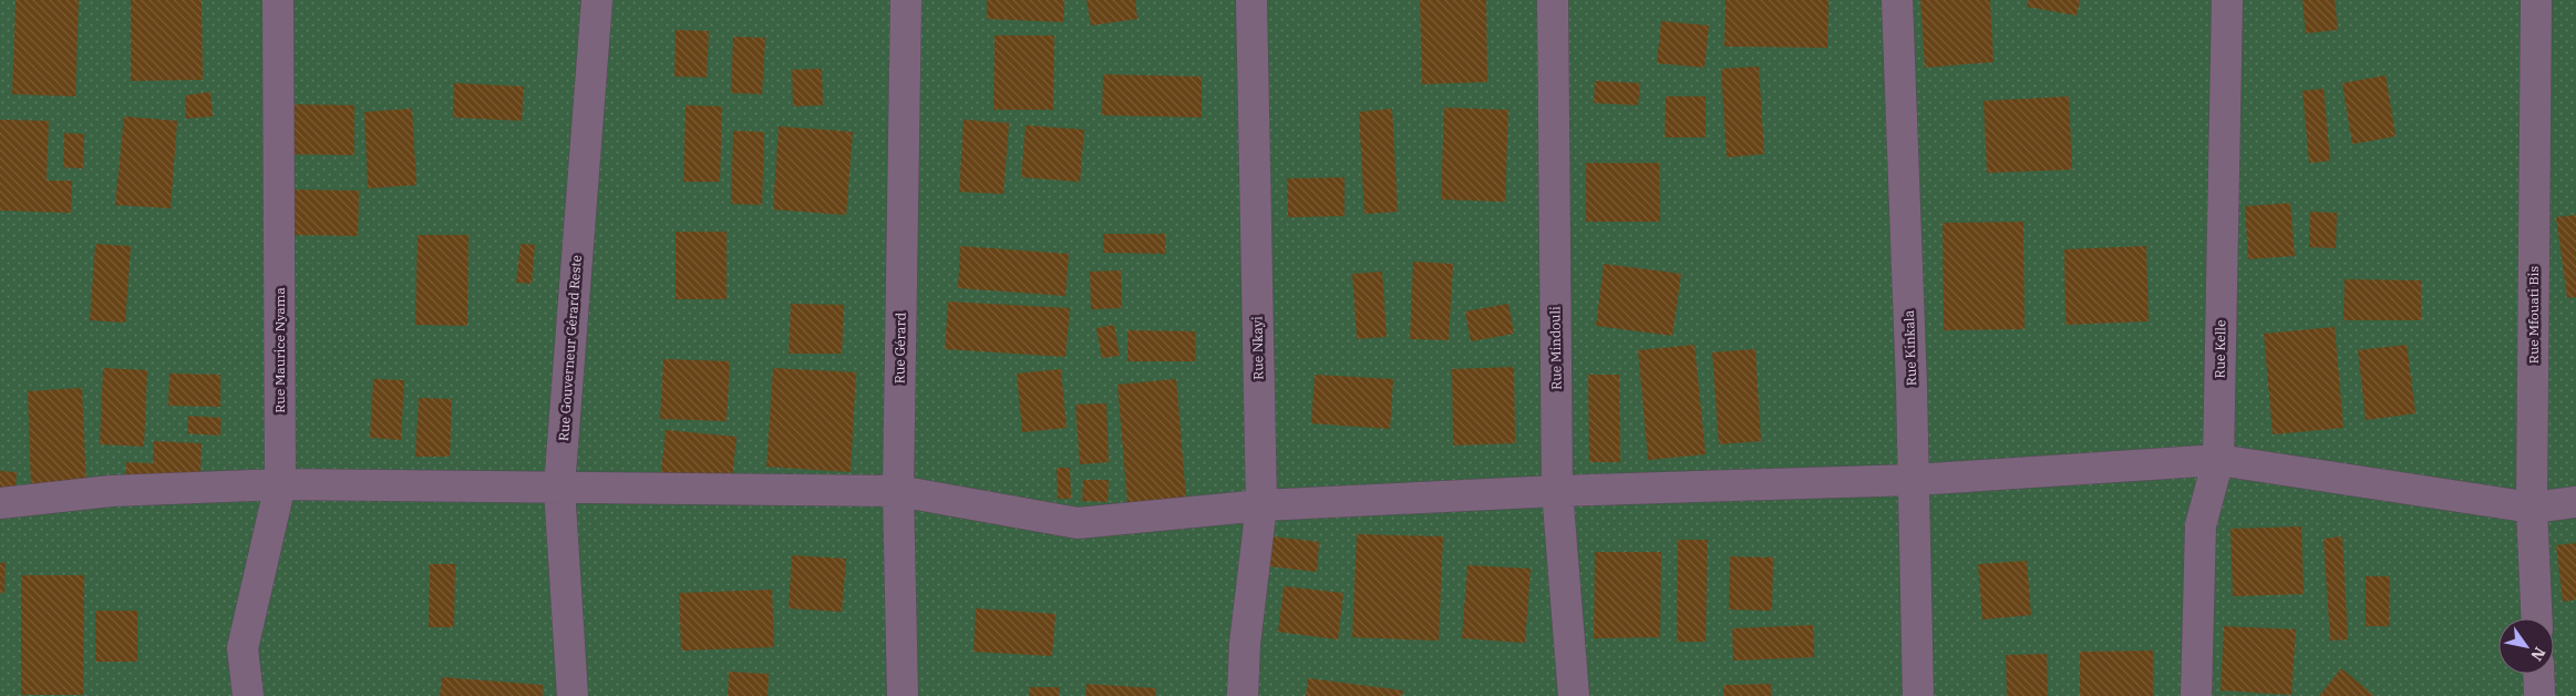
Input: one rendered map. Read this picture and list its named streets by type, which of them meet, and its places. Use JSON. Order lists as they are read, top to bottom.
{
  "streets": {
    "street": [
      "Rue Mfouati Bis",
      "Rue Gouverneur Gérard Reste",
      "Rue Gérard",
      "Rue Nkayi",
      "Rue Mindouli",
      "Rue Kinkala",
      "Rue Kelle",
      "Rue Maurice Nyama"
    ]
  },
  "north": "bottom right"
}
